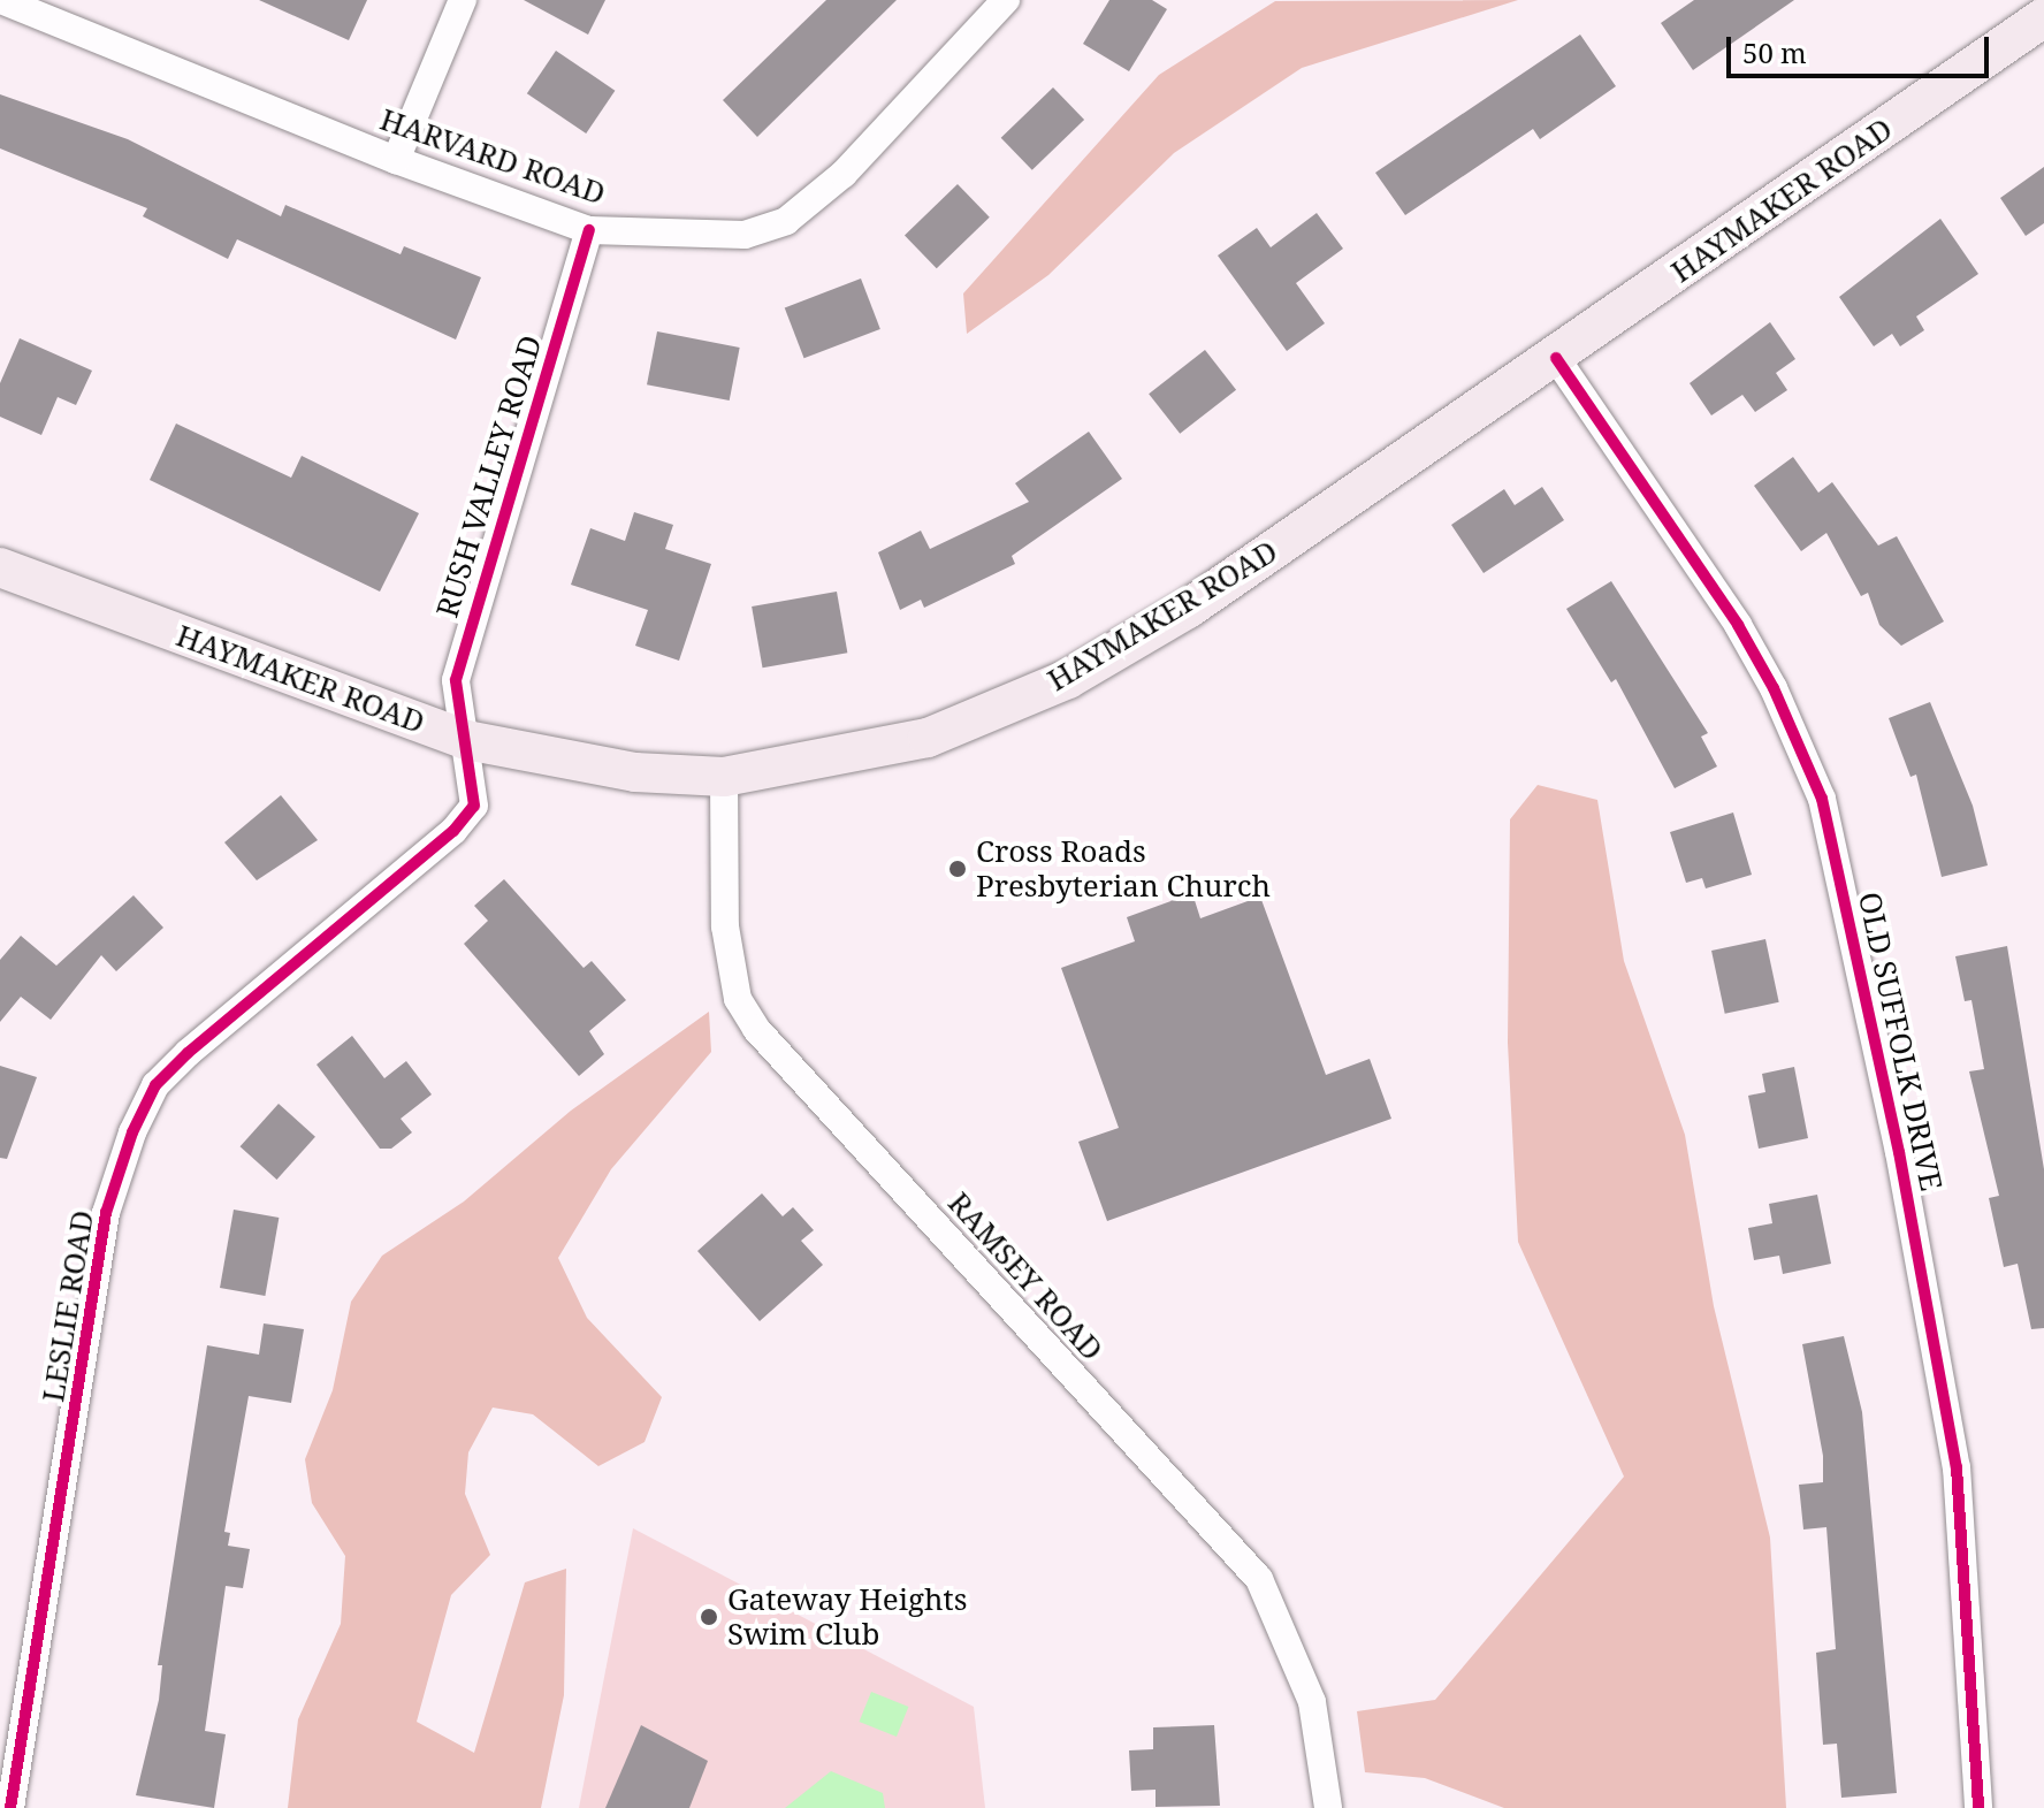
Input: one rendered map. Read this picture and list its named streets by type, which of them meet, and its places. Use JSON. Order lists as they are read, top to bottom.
{
  "streets": {
    "main road": ["HAYMAKER ROAD"],
    "street": [
      "HARVARD ROAD",
      "RUSH VALLEY ROAD",
      "OLD SUFFOLK DRIVE",
      "RAMSEY ROAD",
      "LESLIE ROAD"
    ]
  },
  "crossings": [
    ["HARVARD ROAD", "RUSH VALLEY ROAD"],
    ["HAYMAKER ROAD", "RUSH VALLEY ROAD"],
    ["HAYMAKER ROAD", "OLD SUFFOLK DRIVE"],
    ["HAYMAKER ROAD", "RAMSEY ROAD"],
    ["HAYMAKER ROAD", "LESLIE ROAD"],
    ["RUSH VALLEY ROAD", "LESLIE ROAD"]
  ],
  "places": ["Cross Roads Presbyterian Church", "Gateway Heights Swim Club"],
  "scale_bar": "50 m"
}
